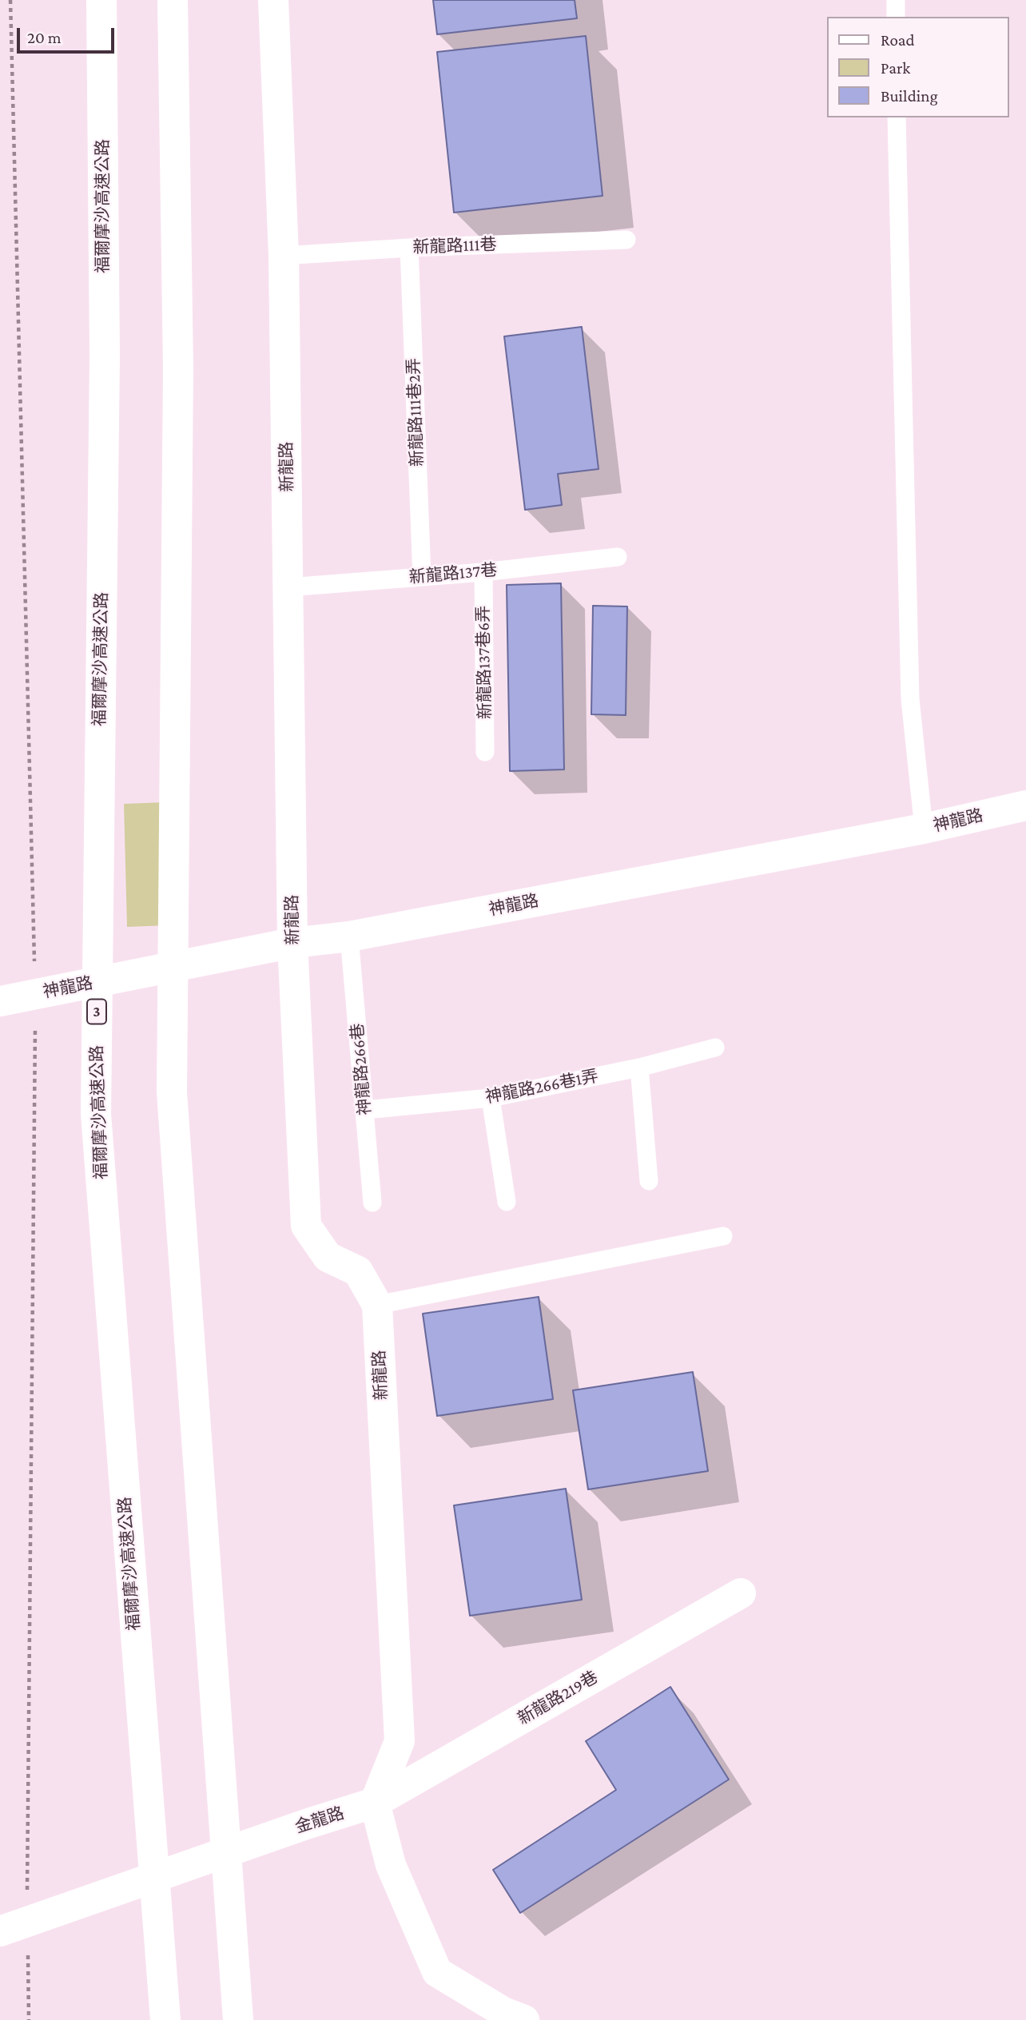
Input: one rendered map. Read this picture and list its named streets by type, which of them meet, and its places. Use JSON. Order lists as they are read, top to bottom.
{
  "streets": {
    "main road": [
      "福爾摩沙高速公路",
      "新龍路",
      "神龍路",
      "3",
      "新龍路219巷",
      "金龍路"
    ],
    "lane": [
      "新龍路111巷",
      "新龍路111巷2弄",
      "新龍路137巷",
      "新龍路137巷6弄",
      "神龍路266巷",
      "神龍路266巷1弄"
    ]
  },
  "crossings": [
    ["新龍路111巷", "新龍路111巷2弄"],
    ["新龍路111巷", "新龍路"],
    ["新龍路111巷2弄", "新龍路137巷"],
    ["新龍路", "新龍路137巷"],
    ["新龍路", "神龍路"],
    ["新龍路", "新龍路219巷"],
    ["新龍路", "金龍路"],
    ["新龍路137巷", "新龍路137巷6弄"],
    ["神龍路", "神龍路266巷"],
    ["神龍路266巷", "神龍路266巷1弄"],
    ["新龍路219巷", "金龍路"]
  ],
  "legend": ["Road", "Park", "Building"],
  "scale_bar": "20 m"
}
